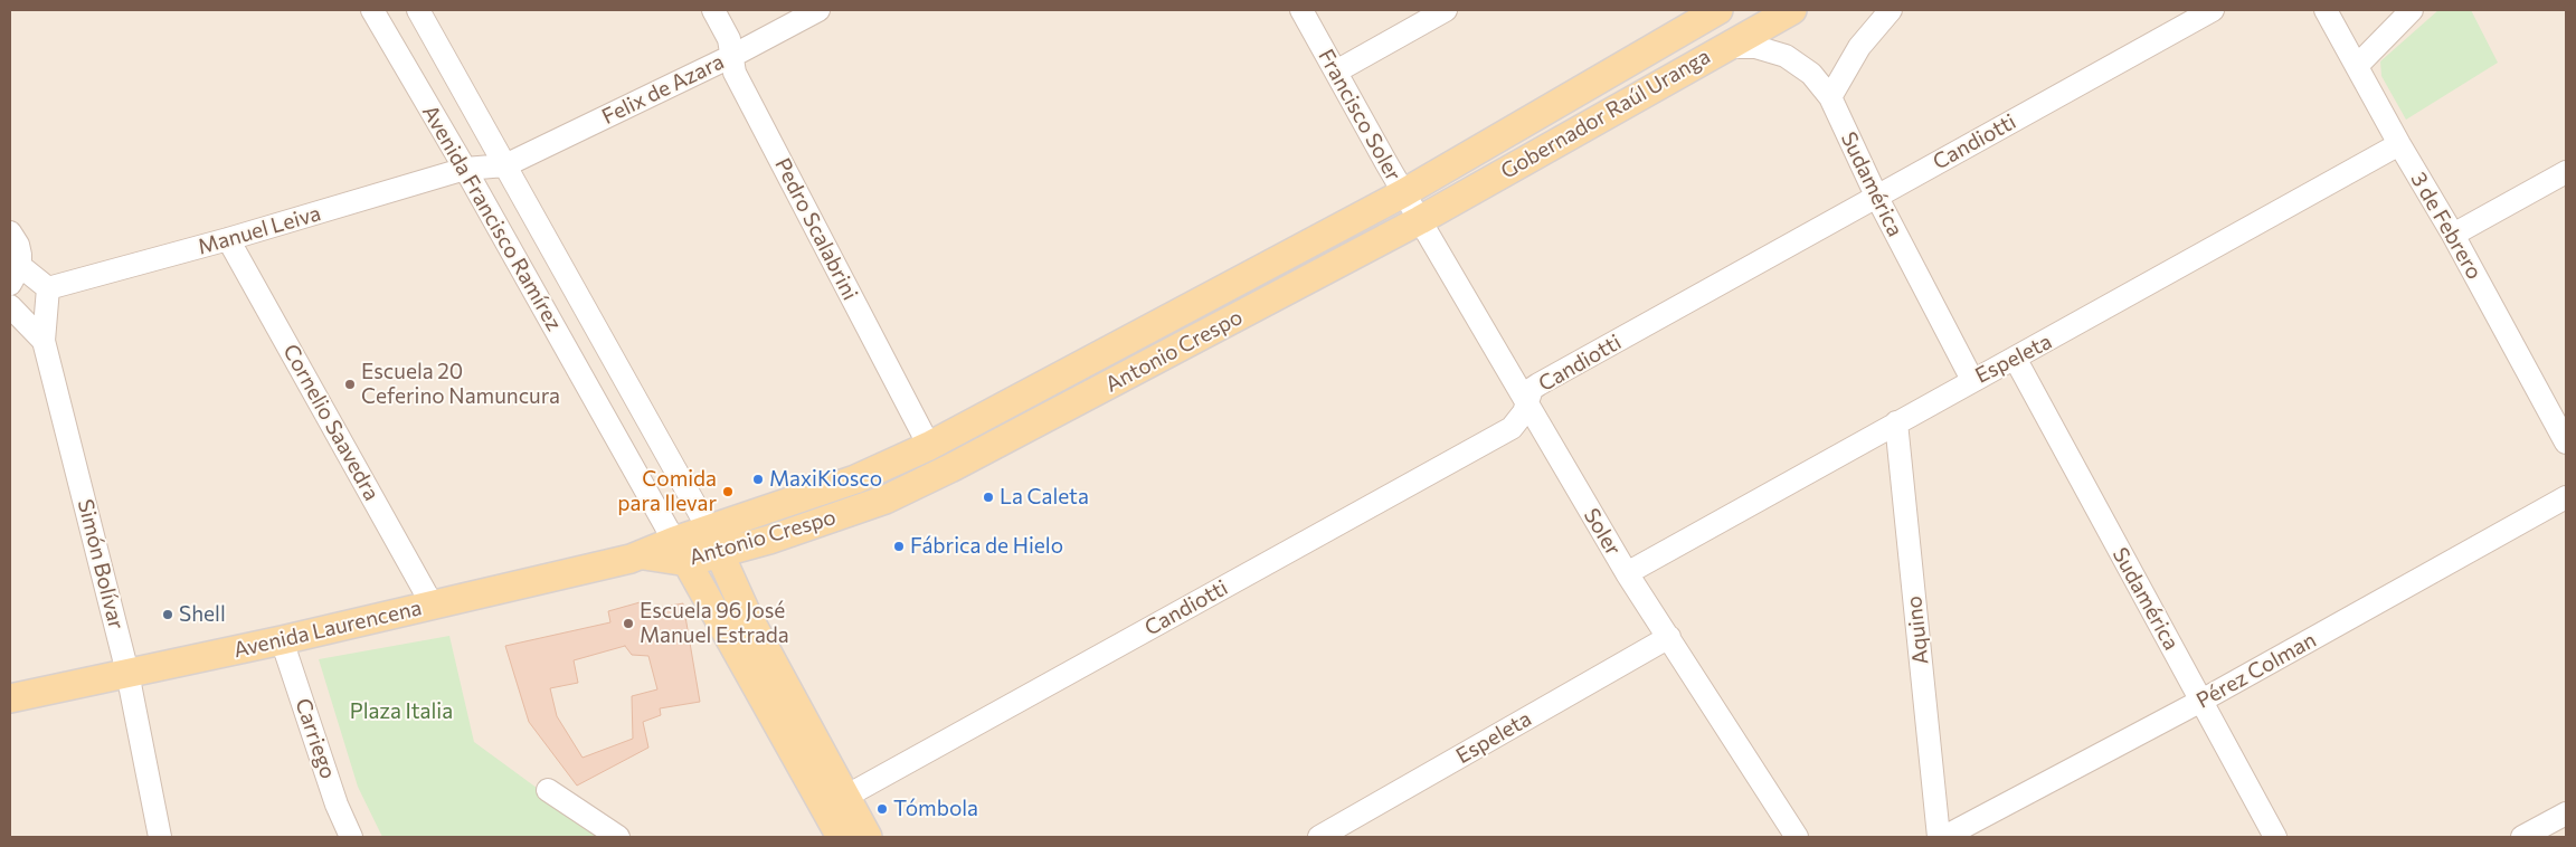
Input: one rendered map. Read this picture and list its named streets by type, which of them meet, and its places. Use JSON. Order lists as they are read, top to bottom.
{
  "streets": {
    "main road": [
      "Gobernador Raúl Uranga",
      "Avenida Francisco Ramírez",
      "Antonio Crespo",
      "Avenida Laurencena"
    ],
    "street": [
      "Felix de Azara",
      "Francisco Soler",
      "Candiotti",
      "Sudamérica",
      "3 de Febrero",
      "Pedro Scalabrini",
      "Manuel Leiva",
      "Espeleta",
      "Cornelio Saavedra",
      "Soler",
      "Simón Bolívar",
      "Aquino",
      "Pérez Colman",
      "Carriego"
    ]
  },
  "crossings": [
    ["Felix de Azara", "Avenida Francisco Ramírez"],
    ["Felix de Azara", "Pedro Scalabrini"],
    ["Felix de Azara", "Manuel Leiva"],
    ["Gobernador Raúl Uranga", "Francisco Soler"],
    ["Gobernador Raúl Uranga", "Sudamérica"],
    ["Gobernador Raúl Uranga", "Antonio Crespo"],
    ["Gobernador Raúl Uranga", "Soler"],
    ["Francisco Soler", "Antonio Crespo"],
    ["Francisco Soler", "Soler"],
    ["Candiotti", "Sudamérica"],
    ["Candiotti", "Avenida Francisco Ramírez"],
    ["Candiotti", "Soler"],
    ["Sudamérica", "Espeleta"],
    ["Sudamérica", "Pérez Colman"],
    ["Avenida Francisco Ramírez", "Manuel Leiva"],
    ["Avenida Francisco Ramírez", "Antonio Crespo"],
    ["3 de Febrero", "Espeleta"],
    ["Pedro Scalabrini", "Antonio Crespo"],
    ["Manuel Leiva", "Cornelio Saavedra"],
    ["Antonio Crespo", "Soler"],
    ["Antonio Crespo", "Avenida Laurencena"],
    ["Espeleta", "Soler"],
    ["Espeleta", "Aquino"],
    ["Cornelio Saavedra", "Avenida Laurencena"],
    ["Simón Bolívar", "Avenida Laurencena"],
    ["Avenida Laurencena", "Carriego"]
  ],
  "parks": ["Plaza Italia"],
  "places": [
    "Escuela 20 Ceferino Namuncura",
    "MaxiKiosco",
    "Comida para llevar",
    "La Caleta",
    "Fábrica de Hielo",
    "Shell",
    "Escuela 96 José Manuel Estrada",
    "Tómbola"
  ]
}
